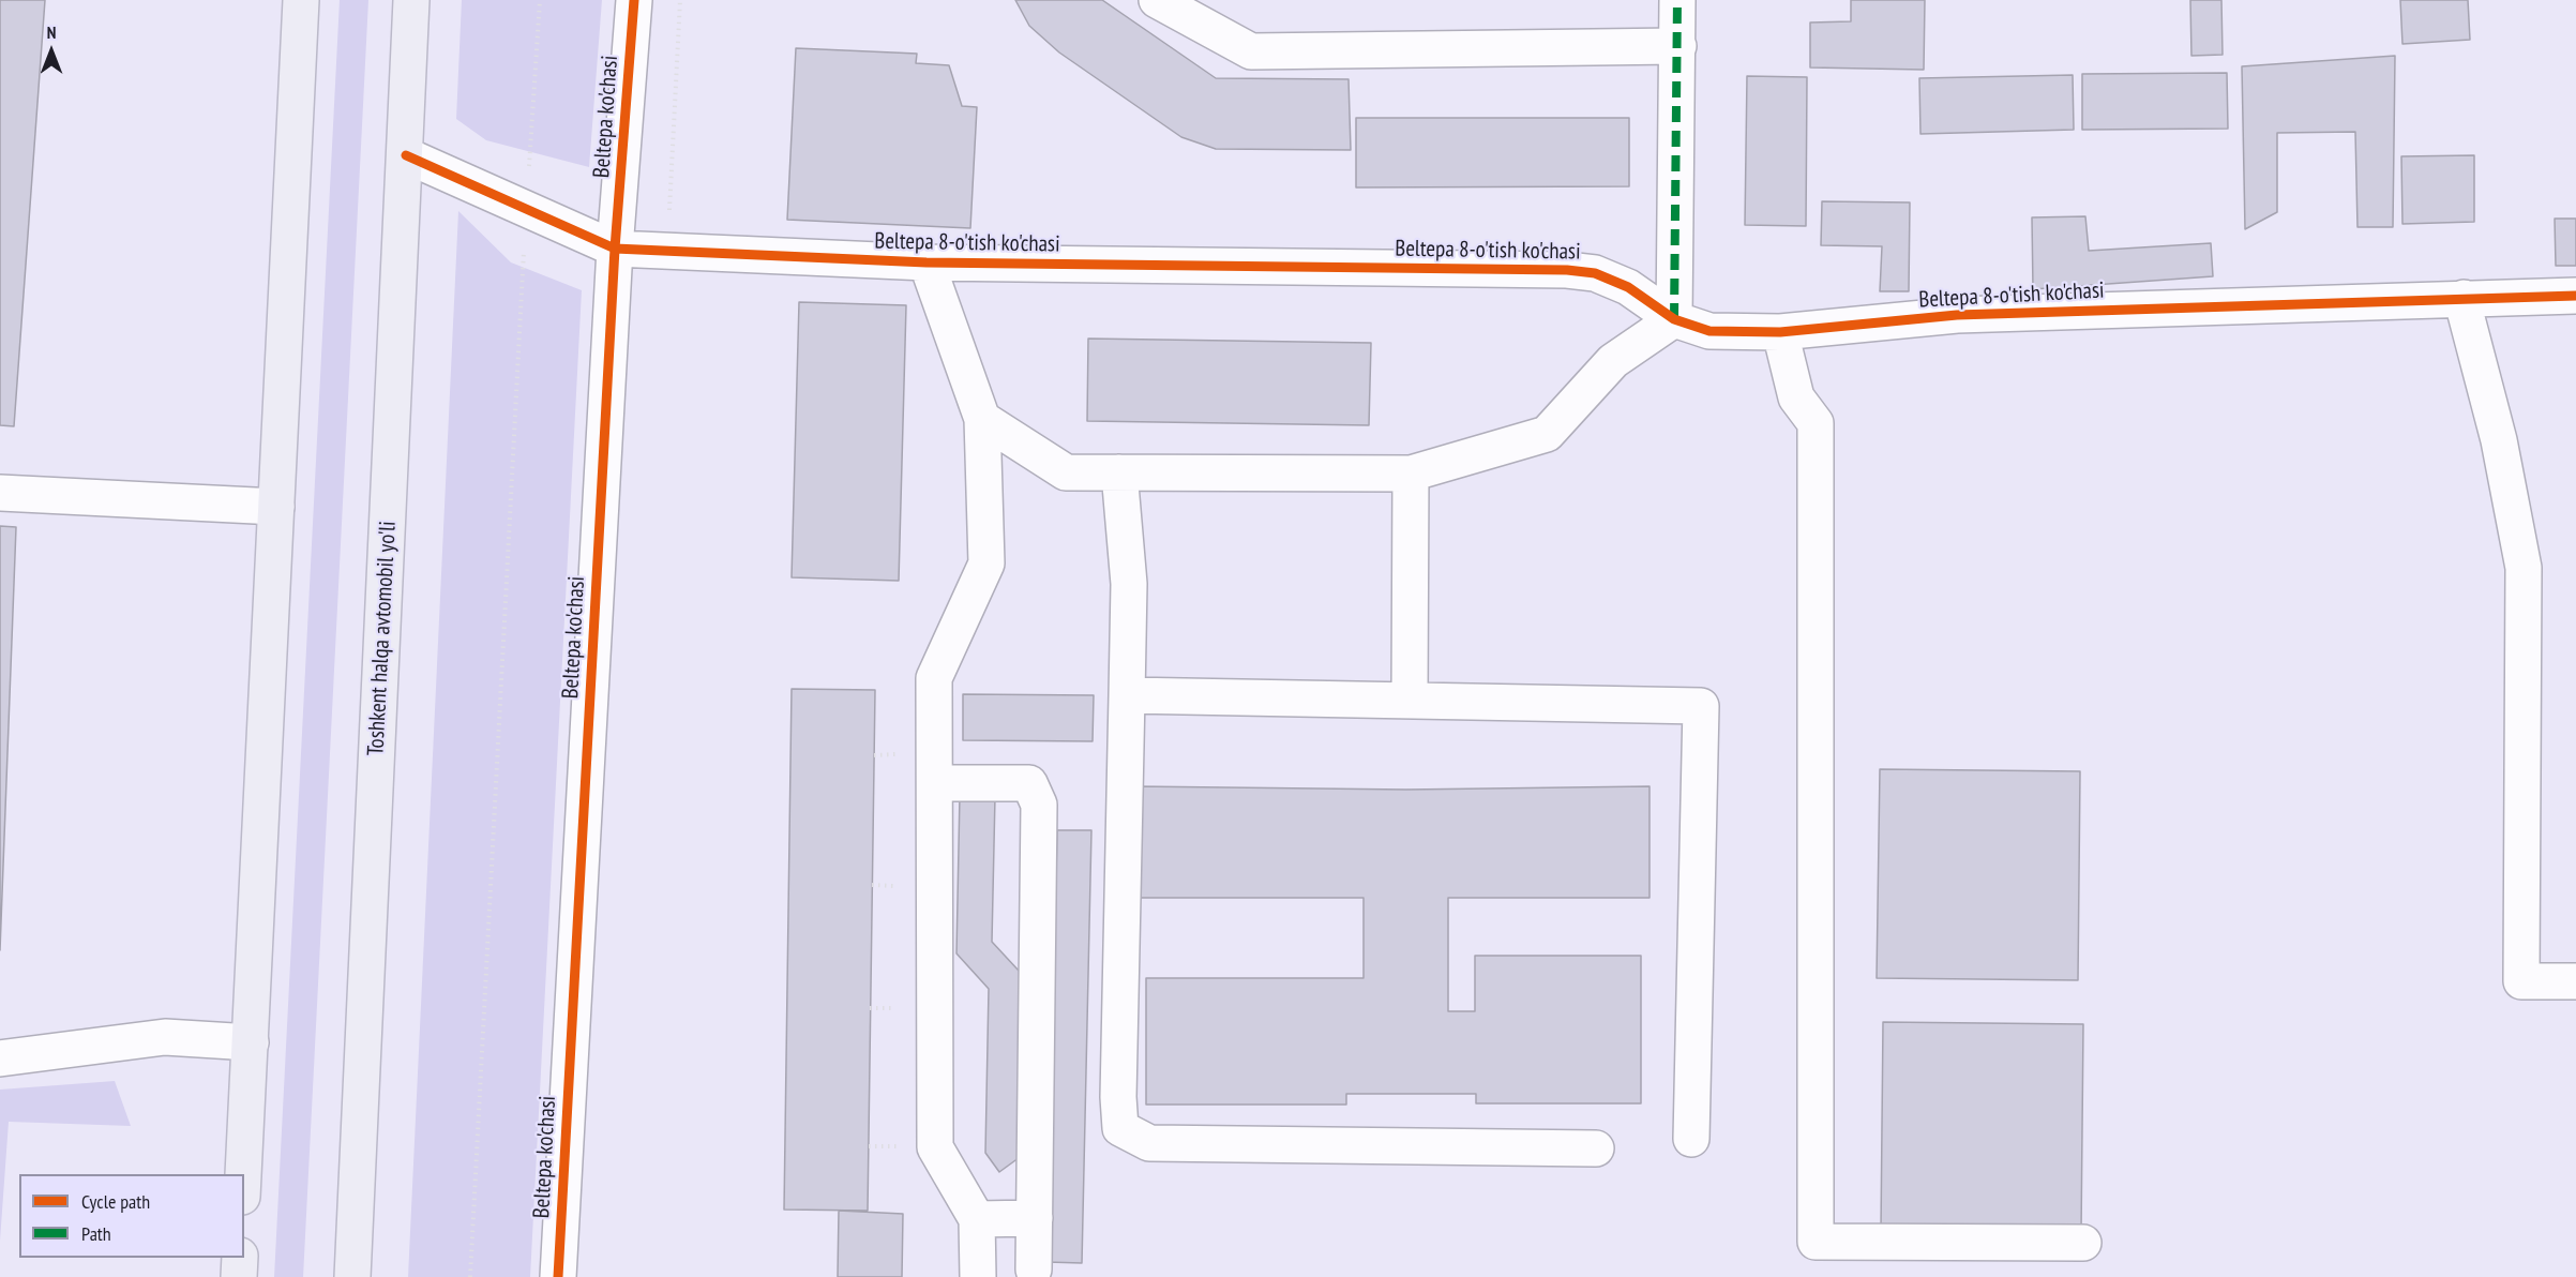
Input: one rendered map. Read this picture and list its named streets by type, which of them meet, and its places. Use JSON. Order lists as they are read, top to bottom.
{
  "streets": {
    "highway": ["Toshkent halqa avtomobil yo'li"],
    "street": ["Beltepa ko'chasi", "Beltepa 8-o'tish ko'chasi"]
  },
  "crossings": [
    ["Beltepa ko'chasi", "Beltepa 8-o'tish ko'chasi"]
  ],
  "legend": ["Cycle path", "Path"],
  "north": "top"
}
